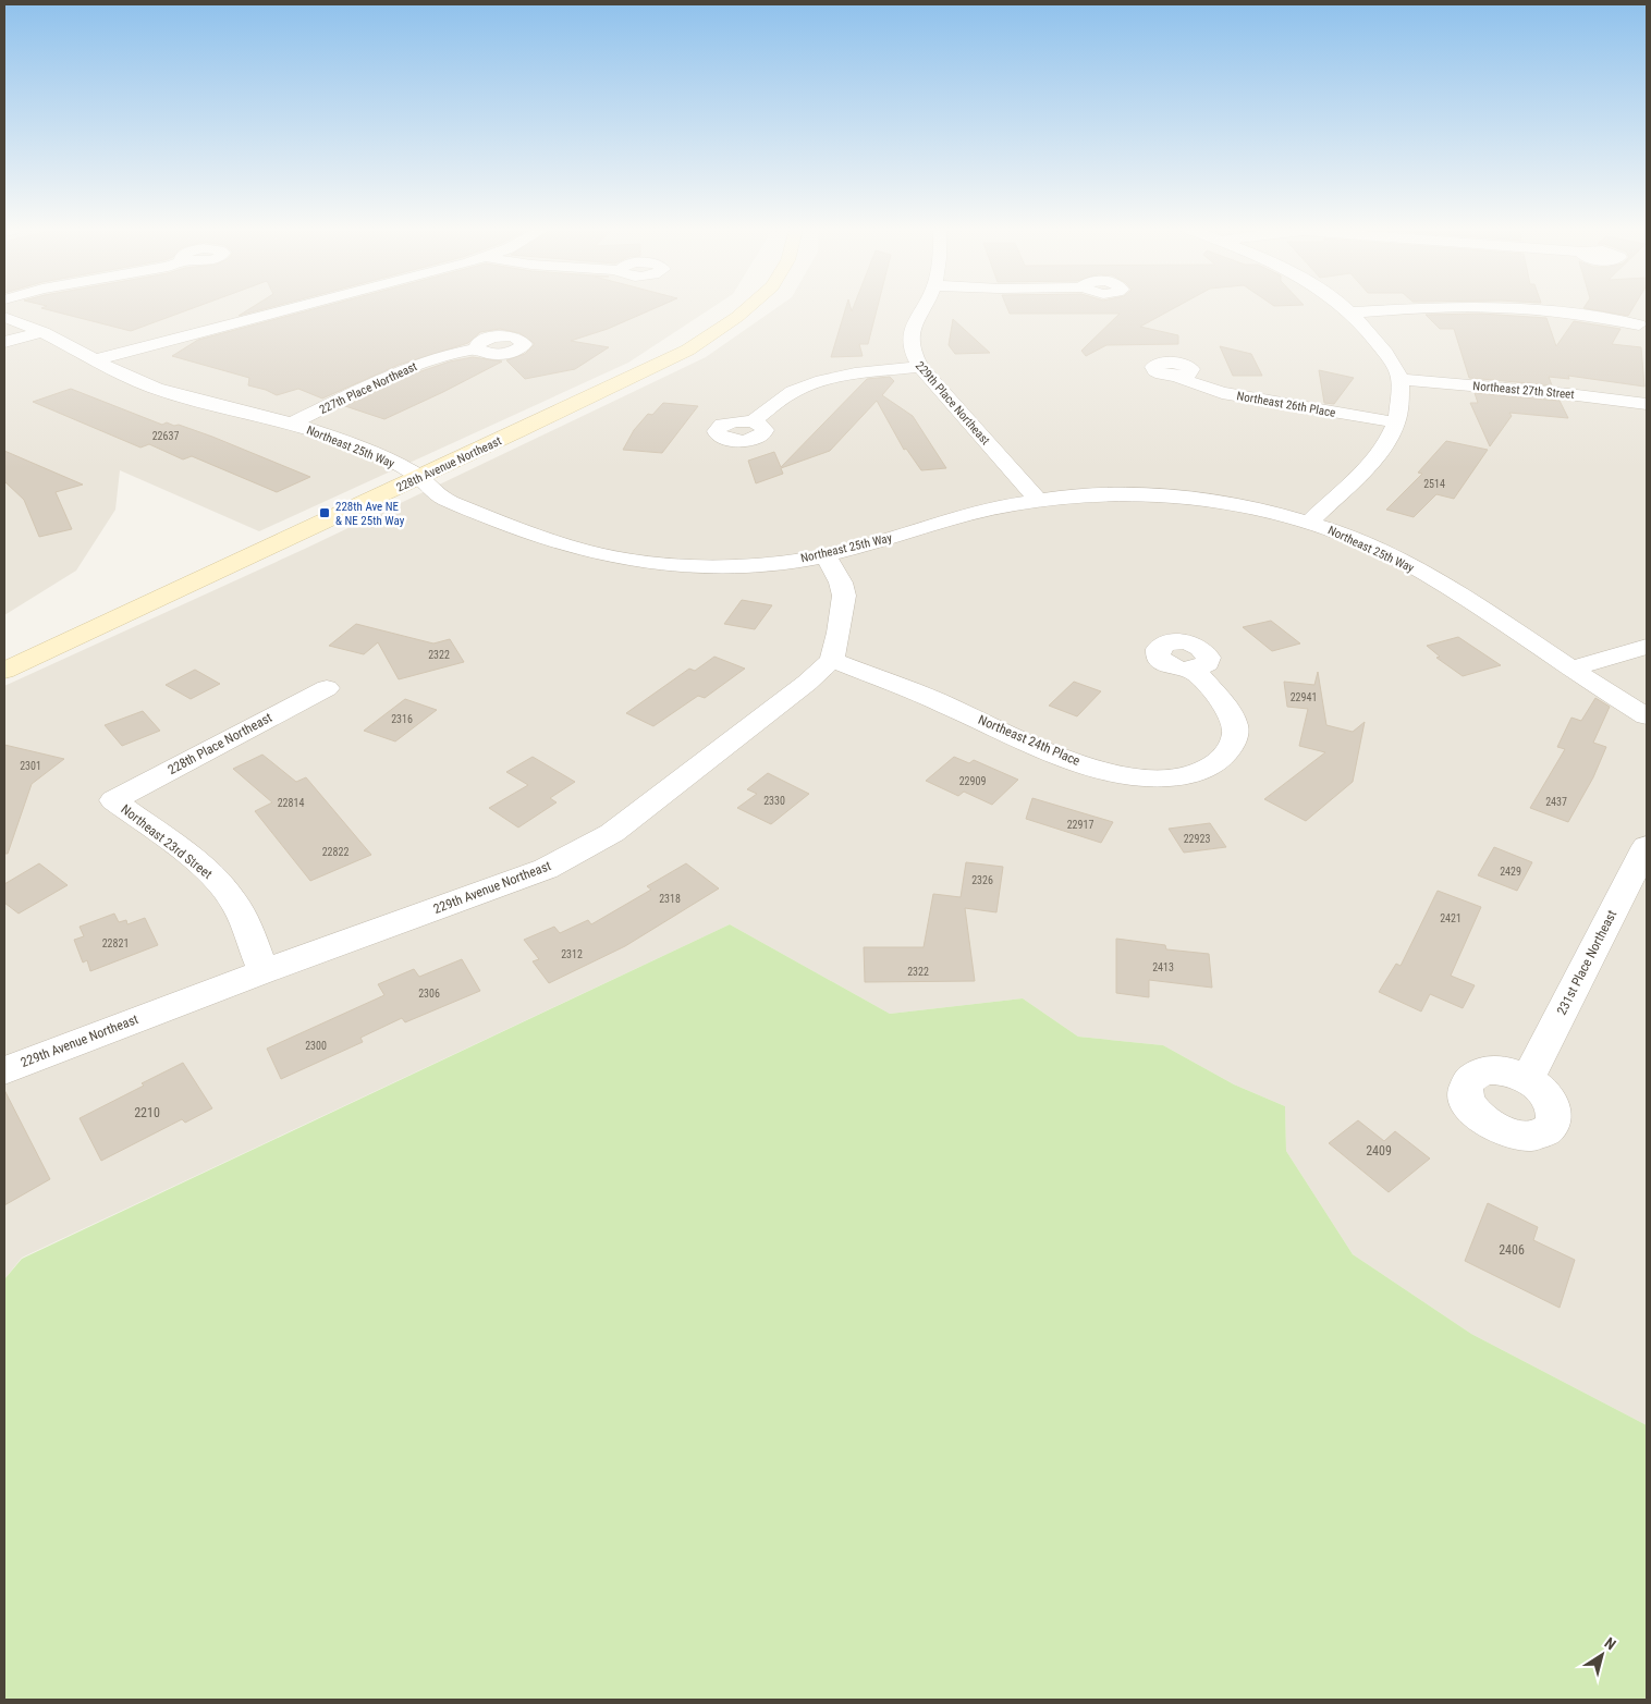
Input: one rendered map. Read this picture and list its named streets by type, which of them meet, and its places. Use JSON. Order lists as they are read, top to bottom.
{
  "streets": {
    "main road": ["228th Avenue Northeast"],
    "street": [
      "227th Place Northeast",
      "Northeast 27th Street",
      "229th Place Northeast",
      "Northeast 26th Place",
      "Northeast 25th Way",
      "Northeast 24th Place",
      "228th Place Northeast",
      "Northeast 23rd Street",
      "229th Avenue Northeast",
      "231st Place Northeast"
    ]
  },
  "crossings": [
    ["227th Place Northeast", "Northeast 25th Way"],
    ["229th Place Northeast", "Northeast 25th Way"],
    ["Northeast 25th Way", "228th Avenue Northeast"],
    ["Northeast 24th Place", "229th Avenue Northeast"],
    ["228th Place Northeast", "Northeast 23rd Street"],
    ["Northeast 23rd Street", "229th Avenue Northeast"]
  ],
  "places": {
    "transit": ["228th Ave NE & NE 25th Way"]
  },
  "house_numbers": [
    "22637",
    "2514",
    "2322",
    "22941",
    "2316",
    "2301",
    "22909",
    "2330",
    "2437",
    "22814",
    "22917",
    "22923",
    "22822",
    "2429",
    "2326",
    "2318",
    "2421",
    "22821",
    "2312",
    "2413",
    "2322",
    "2306",
    "2300",
    "2210",
    "2409",
    "2406"
  ],
  "north": "top right"
}
